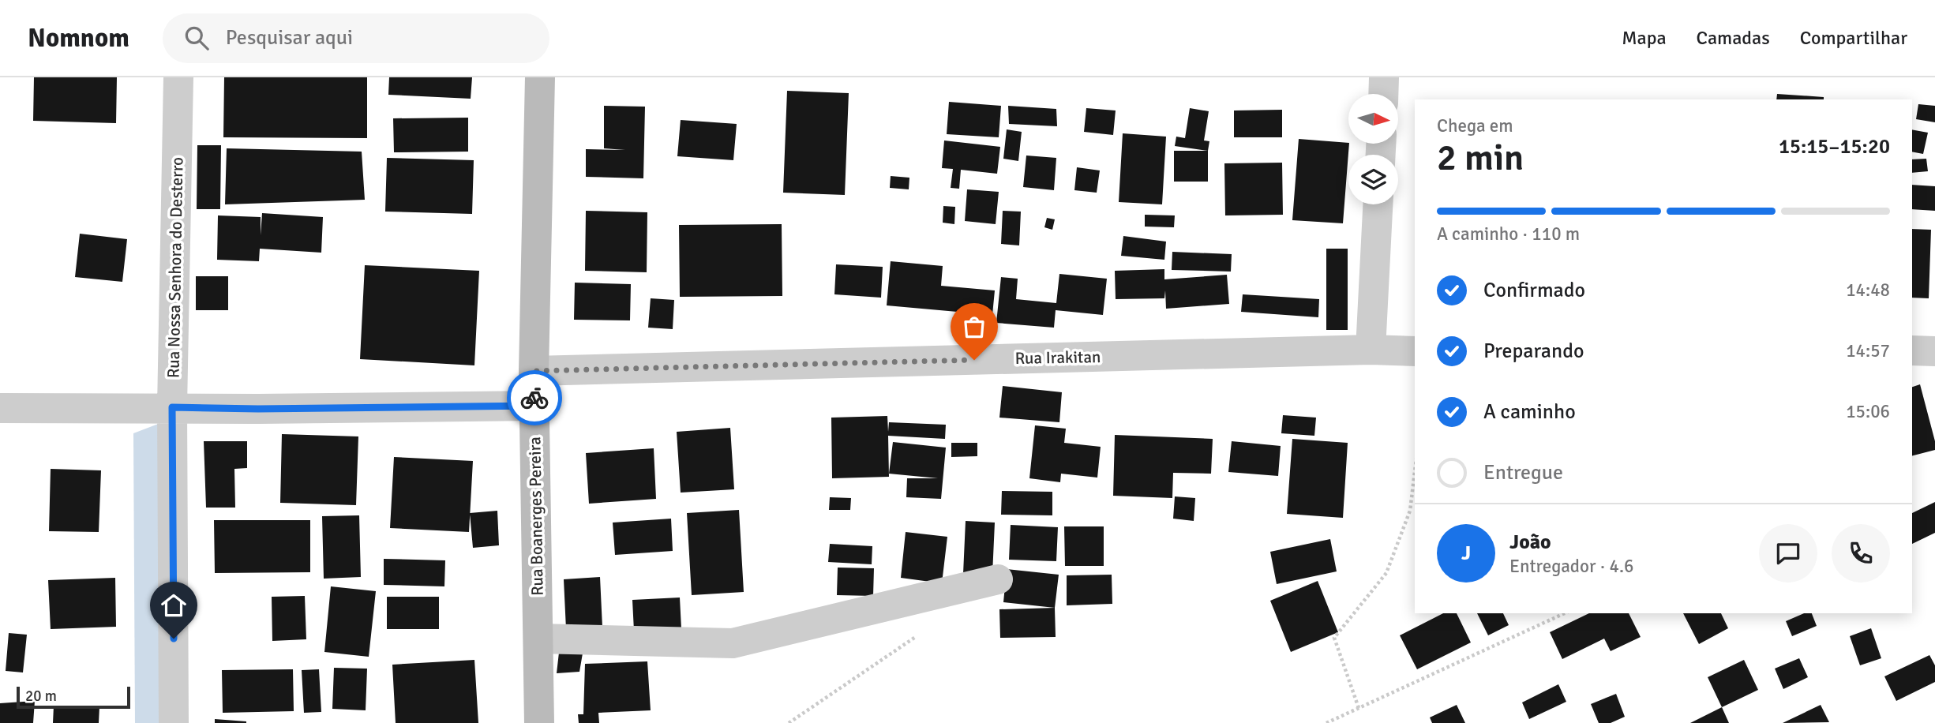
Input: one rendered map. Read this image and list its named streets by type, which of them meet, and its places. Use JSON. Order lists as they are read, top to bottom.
{
  "streets": {
    "main road": ["Rua Boanerges Pereira"],
    "street": ["Rua Nossa Senhora do Desterro", "Rua Irakitan"]
  },
  "crossings": [
    ["Rua Irakitan", "Rua Boanerges Pereira"]
  ],
  "scale_bar": "20 m",
  "north": "right",
  "page": {
    "header": "Nomnom",
    "search": "Pesquisar aqui",
    "nav": ["Mapa", "Camadas", "Compartilhar"],
    "heading": ["2 min", "Chega em", "15:15–15:20"],
    "panel": ["João", "Entregador · 4.6"],
    "bar": "A caminho · 110 m",
    "list": [
      ["Confirmado", "14:48"],
      ["Preparando", "14:57"],
      ["A caminho", "15:06"],
      "Entregue"
    ],
    "round": "J",
    "scale": "20 m"
  }
}
